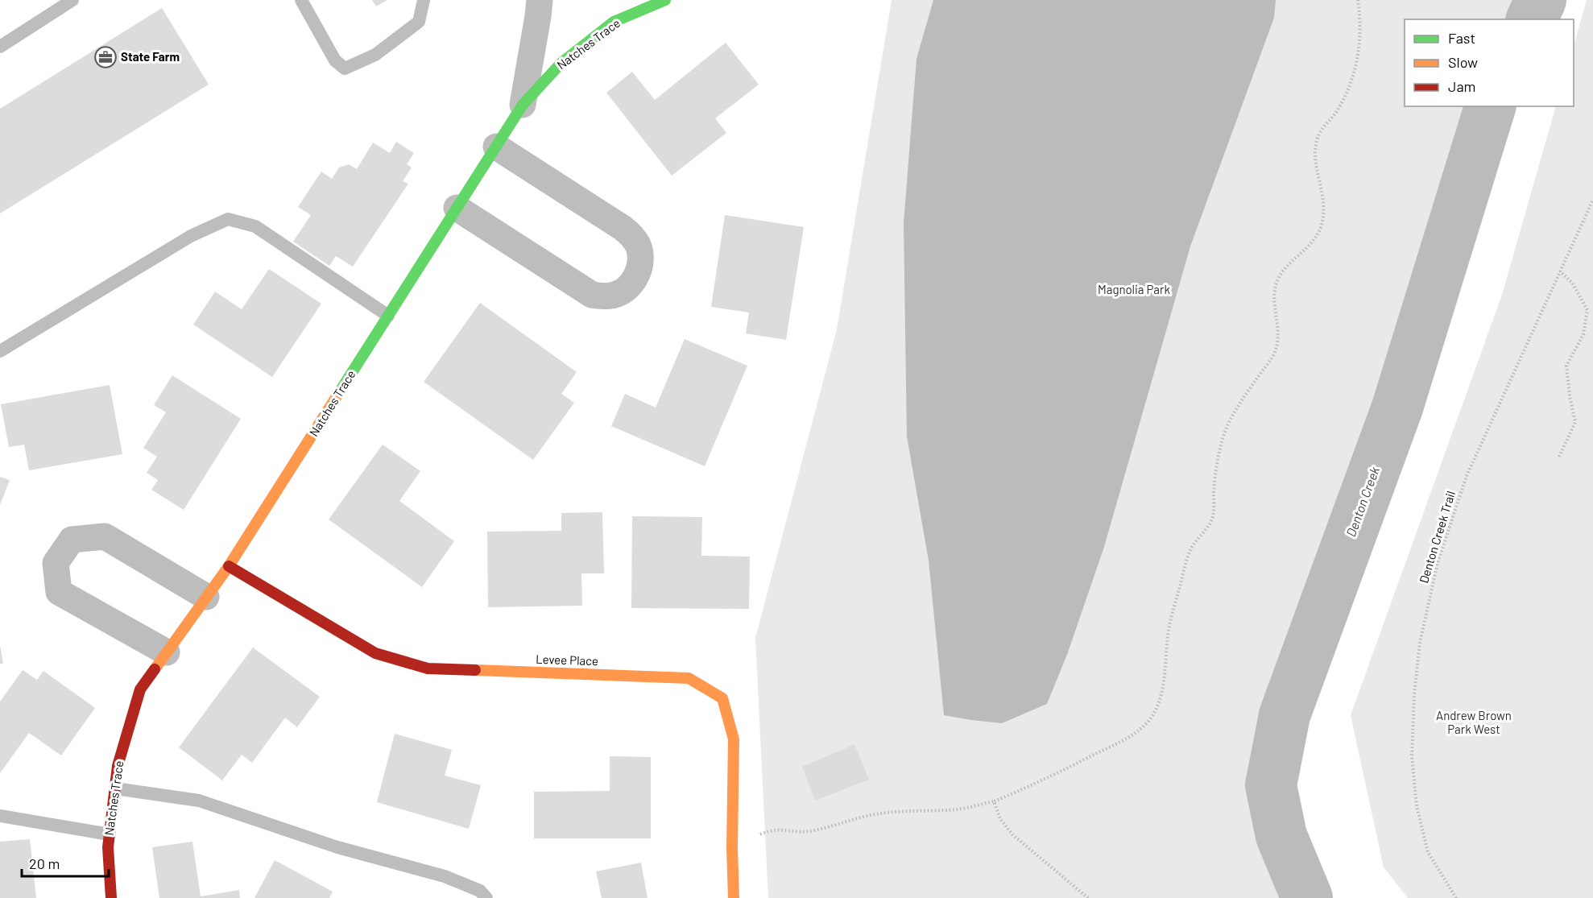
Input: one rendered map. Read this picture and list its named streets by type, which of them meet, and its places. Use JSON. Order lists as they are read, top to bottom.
{
  "streets": {
    "street": ["Natches Trace", "Levee Place"],
    "path": ["Denton Creek Trail"]
  },
  "crossings": [
    ["Natches Trace", "Levee Place"]
  ],
  "water": ["Denton Creek"],
  "parks": ["Magnolia Park", "Andrew Brown Park West"],
  "places": {
    "office": ["State Farm"]
  },
  "legend": ["Fast", "Slow", "Jam"],
  "scale_bar": "20 m"
}
